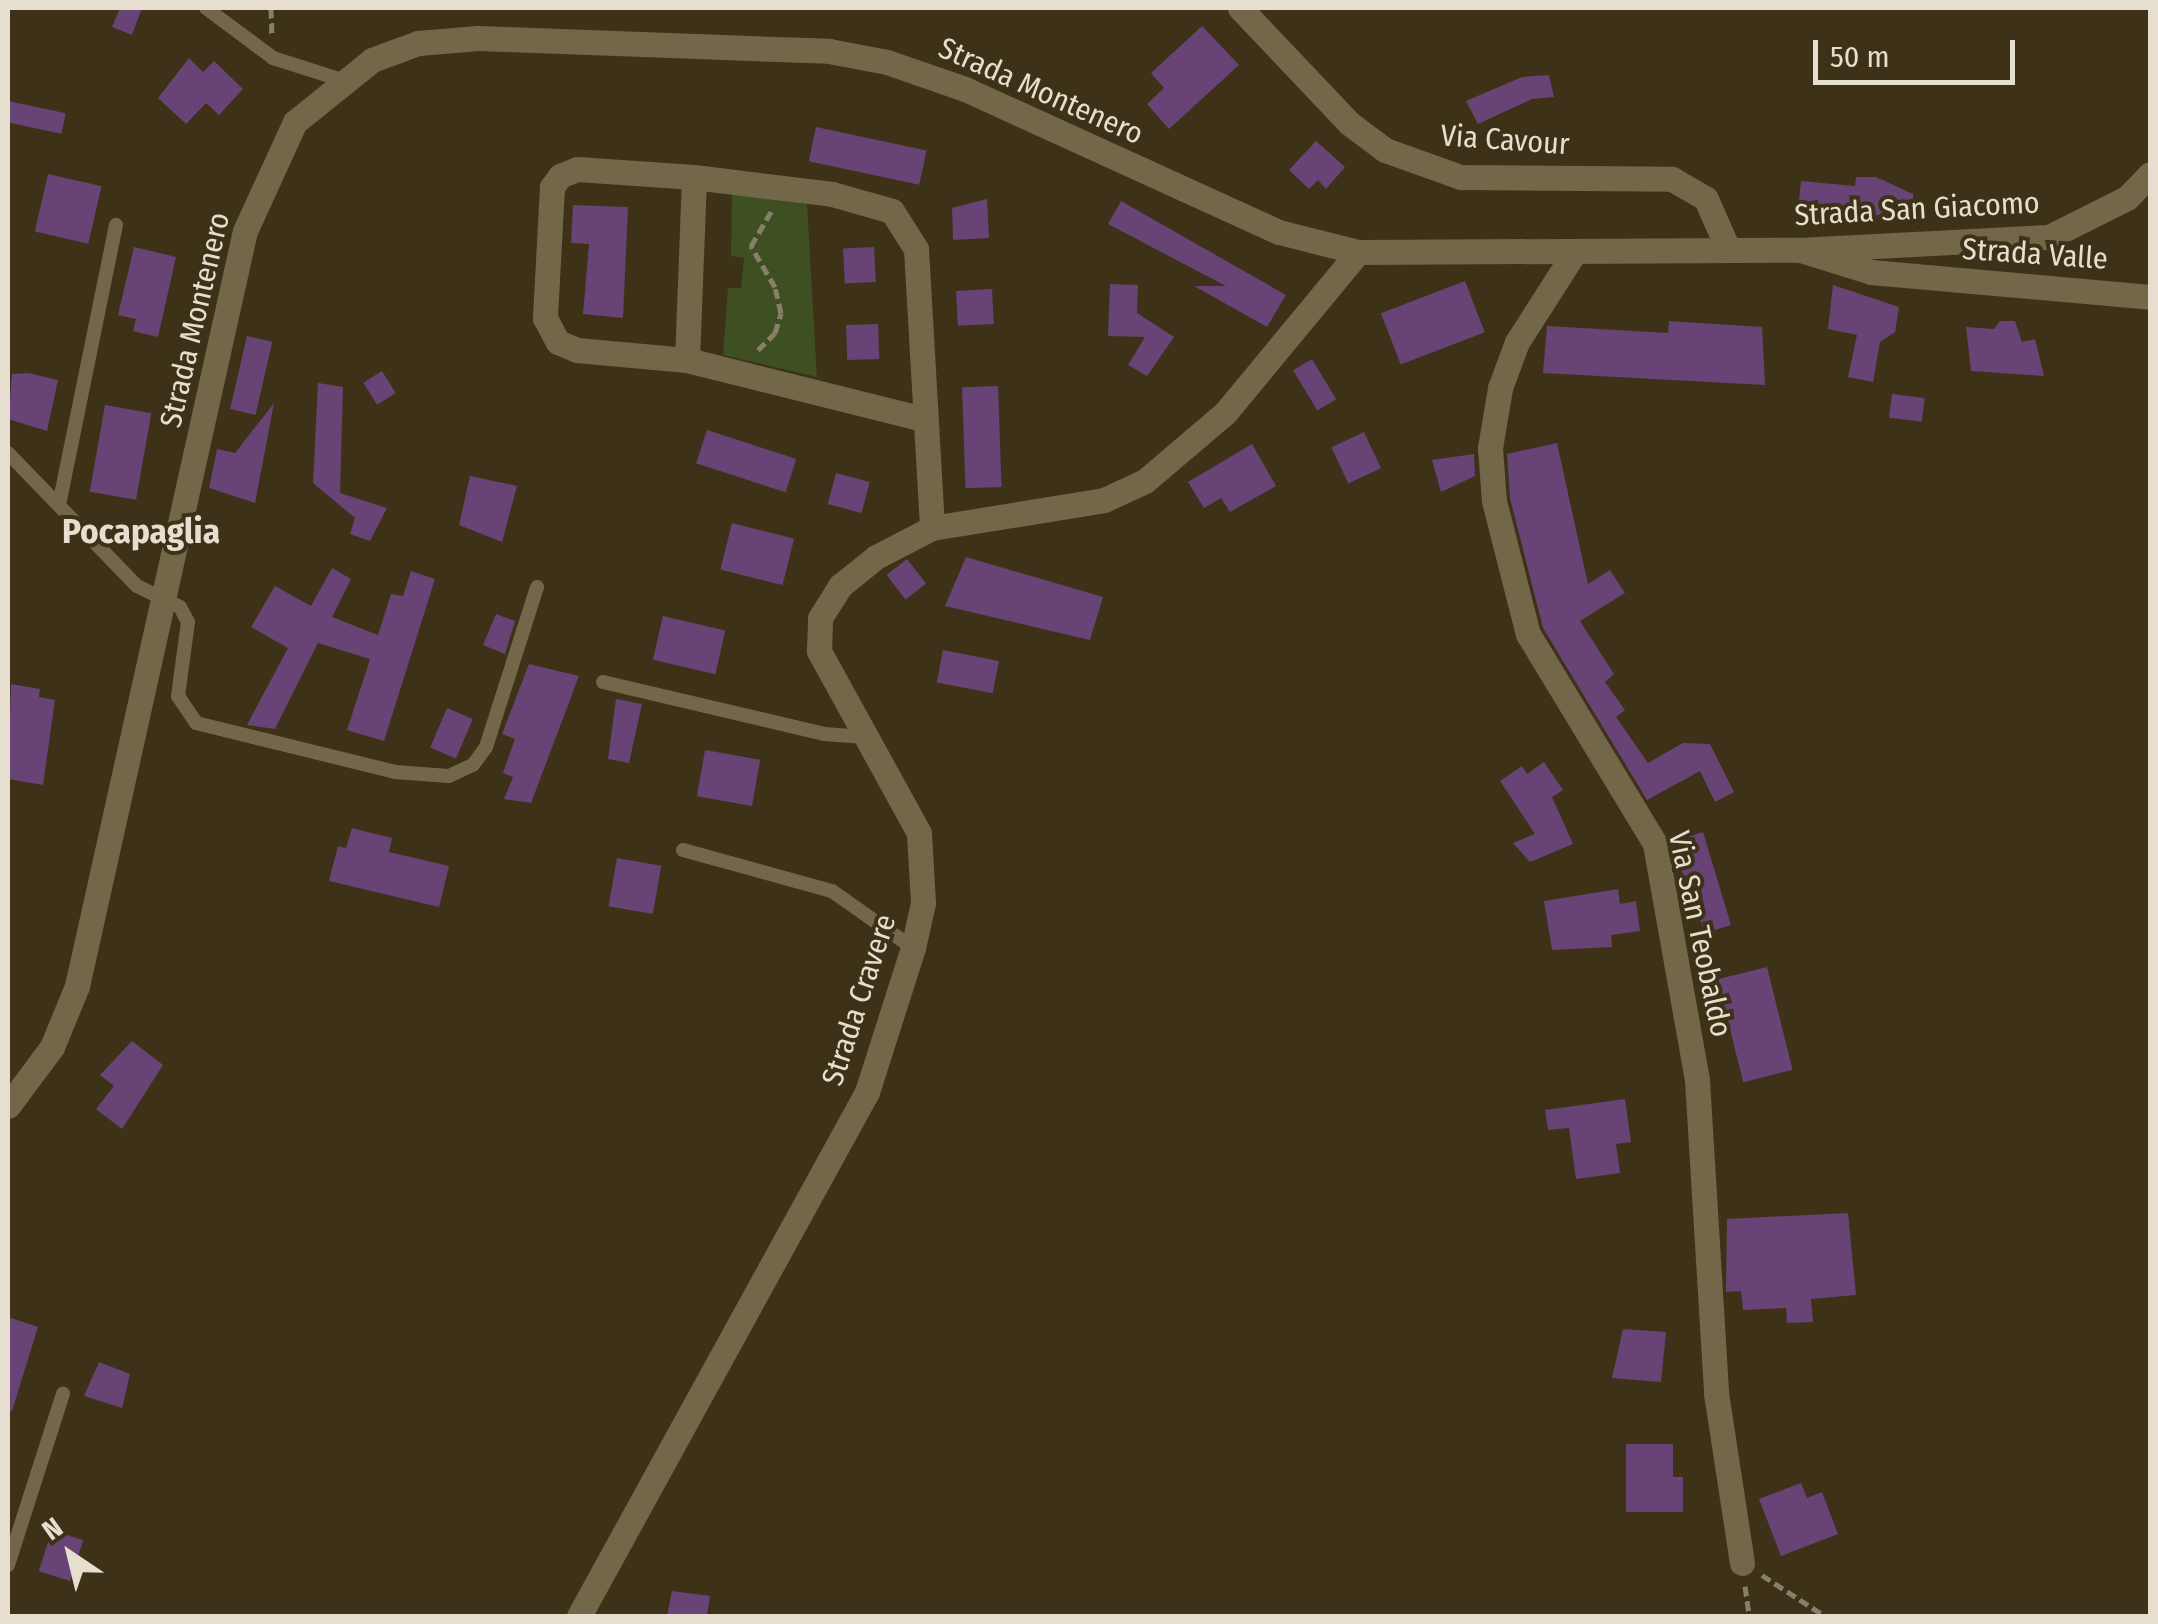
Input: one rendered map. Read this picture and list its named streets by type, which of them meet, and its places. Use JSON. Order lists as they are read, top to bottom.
{
  "streets": {
    "street": [
      "Strada Montenero",
      "Via Cavour",
      "Strada San Giacomo",
      "Strada Valle",
      "Via San Teobaldo",
      "Strada Cravere"
    ]
  },
  "crossings": [
    ["Strada Montenero", "Via Cavour"],
    ["Strada Montenero", "Strada San Giacomo"],
    ["Strada Montenero", "Via San Teobaldo"],
    ["Strada Montenero", "Strada Cravere"],
    ["Via Cavour", "Strada San Giacomo"],
    ["Strada San Giacomo", "Strada Valle"]
  ],
  "districts": ["Pocapaglia"],
  "scale_bar": "50 m",
  "north": "top left"
}
